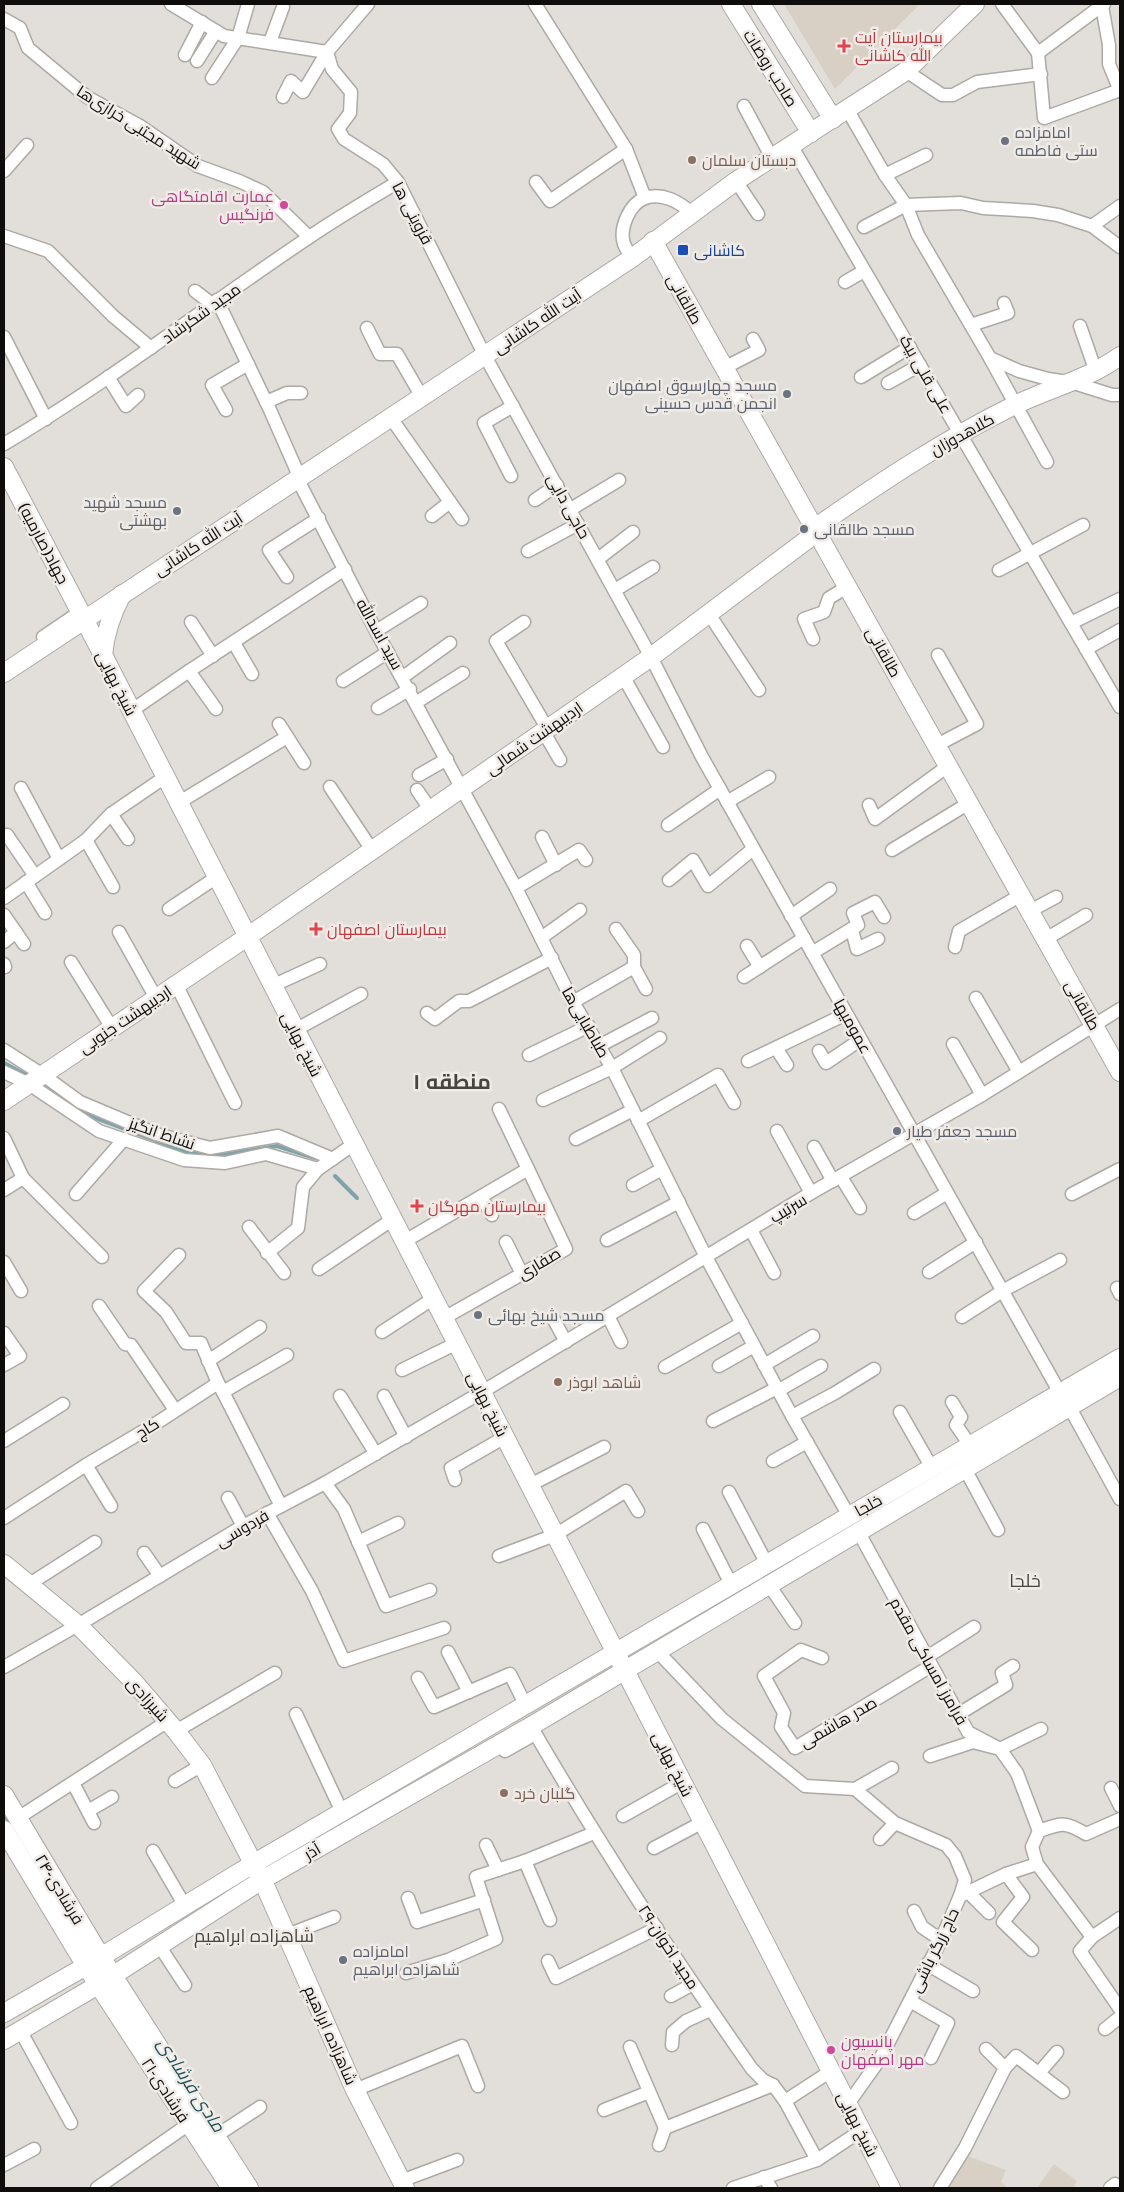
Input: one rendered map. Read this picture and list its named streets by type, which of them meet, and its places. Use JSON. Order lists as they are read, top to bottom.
{
  "streets": {
    "main road": [
      "صاحب روضات",
      "طالقانی",
      "آیت الله کاشانی",
      "کلاهدوزان",
      "جهاد(صارمیه)",
      "شیخ بهایی",
      "اردیبهشت شمالی",
      "اردیبهشت جنوبی",
      "خلجا",
      "شیرزادی",
      "آذر",
      "۲۴-فرشادی",
      "شاهزاده ابراهیم",
      "۲۱-فرشادی"
    ],
    "street": [
      "شهید مجتبی خرازی‌ها",
      "قزوینی ها",
      "مجید شکرشاد",
      "علی قلی بیک",
      "حاجی دایی",
      "سید اسدالله",
      "طباطبایی‌ها",
      "عمومیها",
      "نشاط انگیز",
      "سرتیپ",
      "صفاری",
      "کاج",
      "فردوسی",
      "فرامرز امساکی مقدم",
      "صدر هاشمی",
      "۲۹-مجید اخوان",
      "حاج زرگر باشی"
    ]
  },
  "crossings": [
    ["صاحب روضات", "آیت الله کاشانی"],
    ["شهید مجتبی خرازی‌ها", "مجید شکرشاد"],
    ["قزوینی ها", "مجید شکرشاد"],
    ["قزوینی ها", "آیت الله کاشانی"],
    ["قزوینی ها", "حاجی دایی"],
    ["طالقانی", "آیت الله کاشانی"],
    ["طالقانی", "کلاهدوزان"],
    ["طالقانی", "اردیبهشت شمالی"],
    ["طالقانی", "سرتیپ"],
    ["مجید شکرشاد", "سید اسدالله"],
    ["آیت الله کاشانی", "علی قلی بیک"],
    ["آیت الله کاشانی", "حاجی دایی"],
    ["آیت الله کاشانی", "جهاد(صارمیه)"],
    ["آیت الله کاشانی", "سید اسدالله"],
    ["آیت الله کاشانی", "شیخ بهایی"],
    ["علی قلی بیک", "کلاهدوزان"],
    ["کلاهدوزان", "اردیبهشت شمالی"],
    ["حاجی دایی", "اردیبهشت شمالی"],
    ["حاجی دایی", "عمومیها"],
    ["جهاد(صارمیه)", "شیخ بهایی"],
    ["سید اسدالله", "اردیبهشت شمالی"],
    ["سید اسدالله", "طباطبایی‌ها"],
    ["شیخ بهایی", "اردیبهشت شمالی"],
    ["شیخ بهایی", "اردیبهشت جنوبی"],
    ["شیخ بهایی", "سرتیپ"],
    ["شیخ بهایی", "صفاری"],
    ["شیخ بهایی", "خلجا"],
    ["شیخ بهایی", "فردوسی"],
    ["شیخ بهایی", "آذر"],
    ["شیخ بهایی", "حاج زرگر باشی"],
    ["اردیبهشت شمالی", "اردیبهشت جنوبی"],
    ["اردیبهشت شمالی", "طباطبایی‌ها"],
    ["اردیبهشت شمالی", "عمومیها"],
    ["اردیبهشت جنوبی", "نشاط انگیز"],
    ["طباطبایی‌ها", "سرتیپ"],
    ["طباطبایی‌ها", "فرامرز امساکی مقدم"],
    ["عمومیها", "سرتیپ"],
    ["عمومیها", "خلجا"],
    ["سرتیپ", "فردوسی"],
    ["خلجا", "فرامرز امساکی مقدم"],
    ["خلجا", "آذر"],
    ["فردوسی", "شیرزادی"],
    ["فرامرز امساکی مقدم", "صدر هاشمی"],
    ["شیرزادی", "آذر"],
    ["شیرزادی", "شاهزاده ابراهیم"],
    ["آذر", "۲۴-فرشادی"],
    ["آذر", "۲۹-مجید اخوان"],
    ["آذر", "شاهزاده ابراهیم"],
    ["آذر", "۲۱-فرشادی"]
  ],
  "districts": ["منطقه ۱", "خلجا", "شاهزاده ابراهیم"],
  "water": ["مادی فرشادی"],
  "places": {
    "health": ["بیمارستان آیت الله کاشانی", "بیمارستان اصفهان", "بیمارستان مهرگان"],
    "other": [
      "امامزاده ستی فاطمه",
      "دبستان سلمان",
      "عمارت اقامتگاهی فرنگیس",
      "مسجد چهارسوق اصفهان انجمن قدس حسینی",
      "مسجد شهید بهشتی",
      "مسجد طالقانی",
      "مسجد جعفر طیار",
      "مسجد شیخ بهائی",
      "شاهد ابوذر",
      "گلبان خرد",
      "امامزاده شاهزاده ابراهیم",
      "پانسیون مهر اصفهان"
    ],
    "transit": ["کاشانی"]
  }
}
